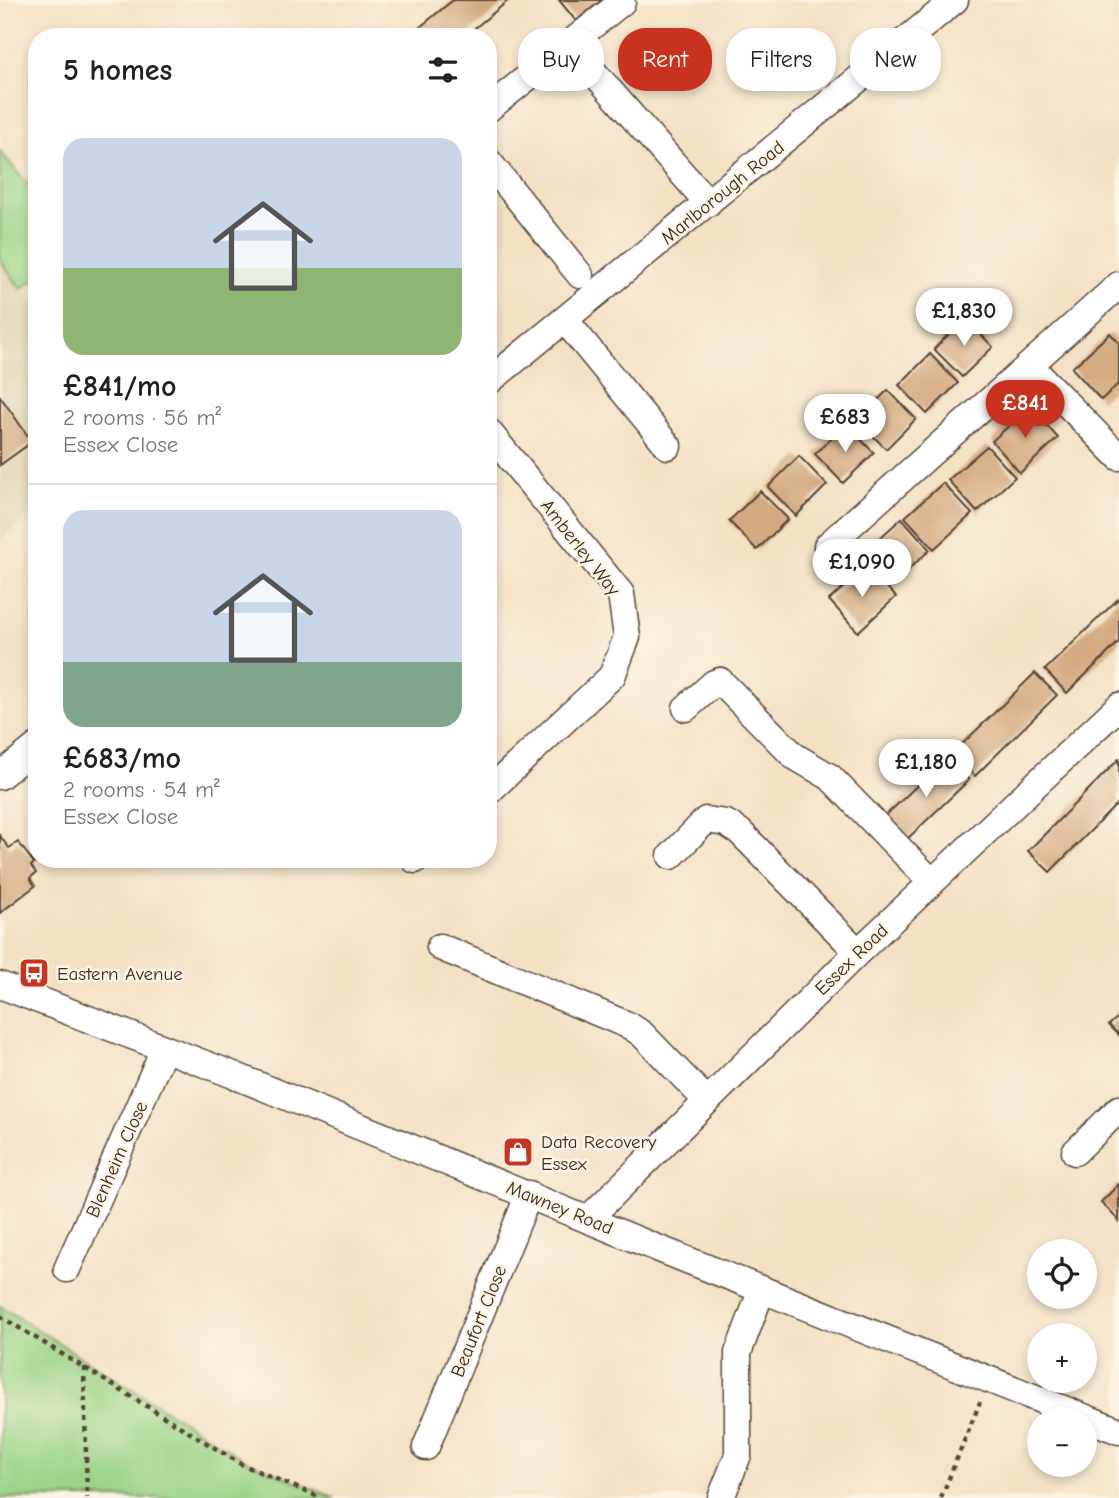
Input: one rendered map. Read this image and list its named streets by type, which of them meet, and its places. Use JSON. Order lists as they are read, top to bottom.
{
  "streets": {
    "street": [
      "Marlborough Road",
      "Amberley Way",
      "Essex Road",
      "Blenheim Close",
      "Mawney Road",
      "Beaufort Close"
    ]
  },
  "crossings": [
    ["Essex Road", "Mawney Road"],
    ["Blenheim Close", "Mawney Road"],
    ["Mawney Road", "Beaufort Close"]
  ],
  "places": {
    "bus stop": ["Eastern Avenue"],
    "shop": ["Data Recovery Essex"]
  },
  "page": {
    "chip": [
      "Buy",
      "Rent",
      "Filters",
      "New"
    ],
    "heading": "5 homes",
    "list": [
      {
        "name": "£841/mo",
        "note": "2 rooms · 56 m² · Essex Close"
      },
      {
        "name": "£683/mo",
        "note": "2 rooms · 54 m² · Essex Close"
      }
    ],
    "price": [
      "£1,830",
      "£841",
      "£683",
      "£1,090",
      "£1,180"
    ],
    "map_buttons": ["+", "−"]
  }
}
